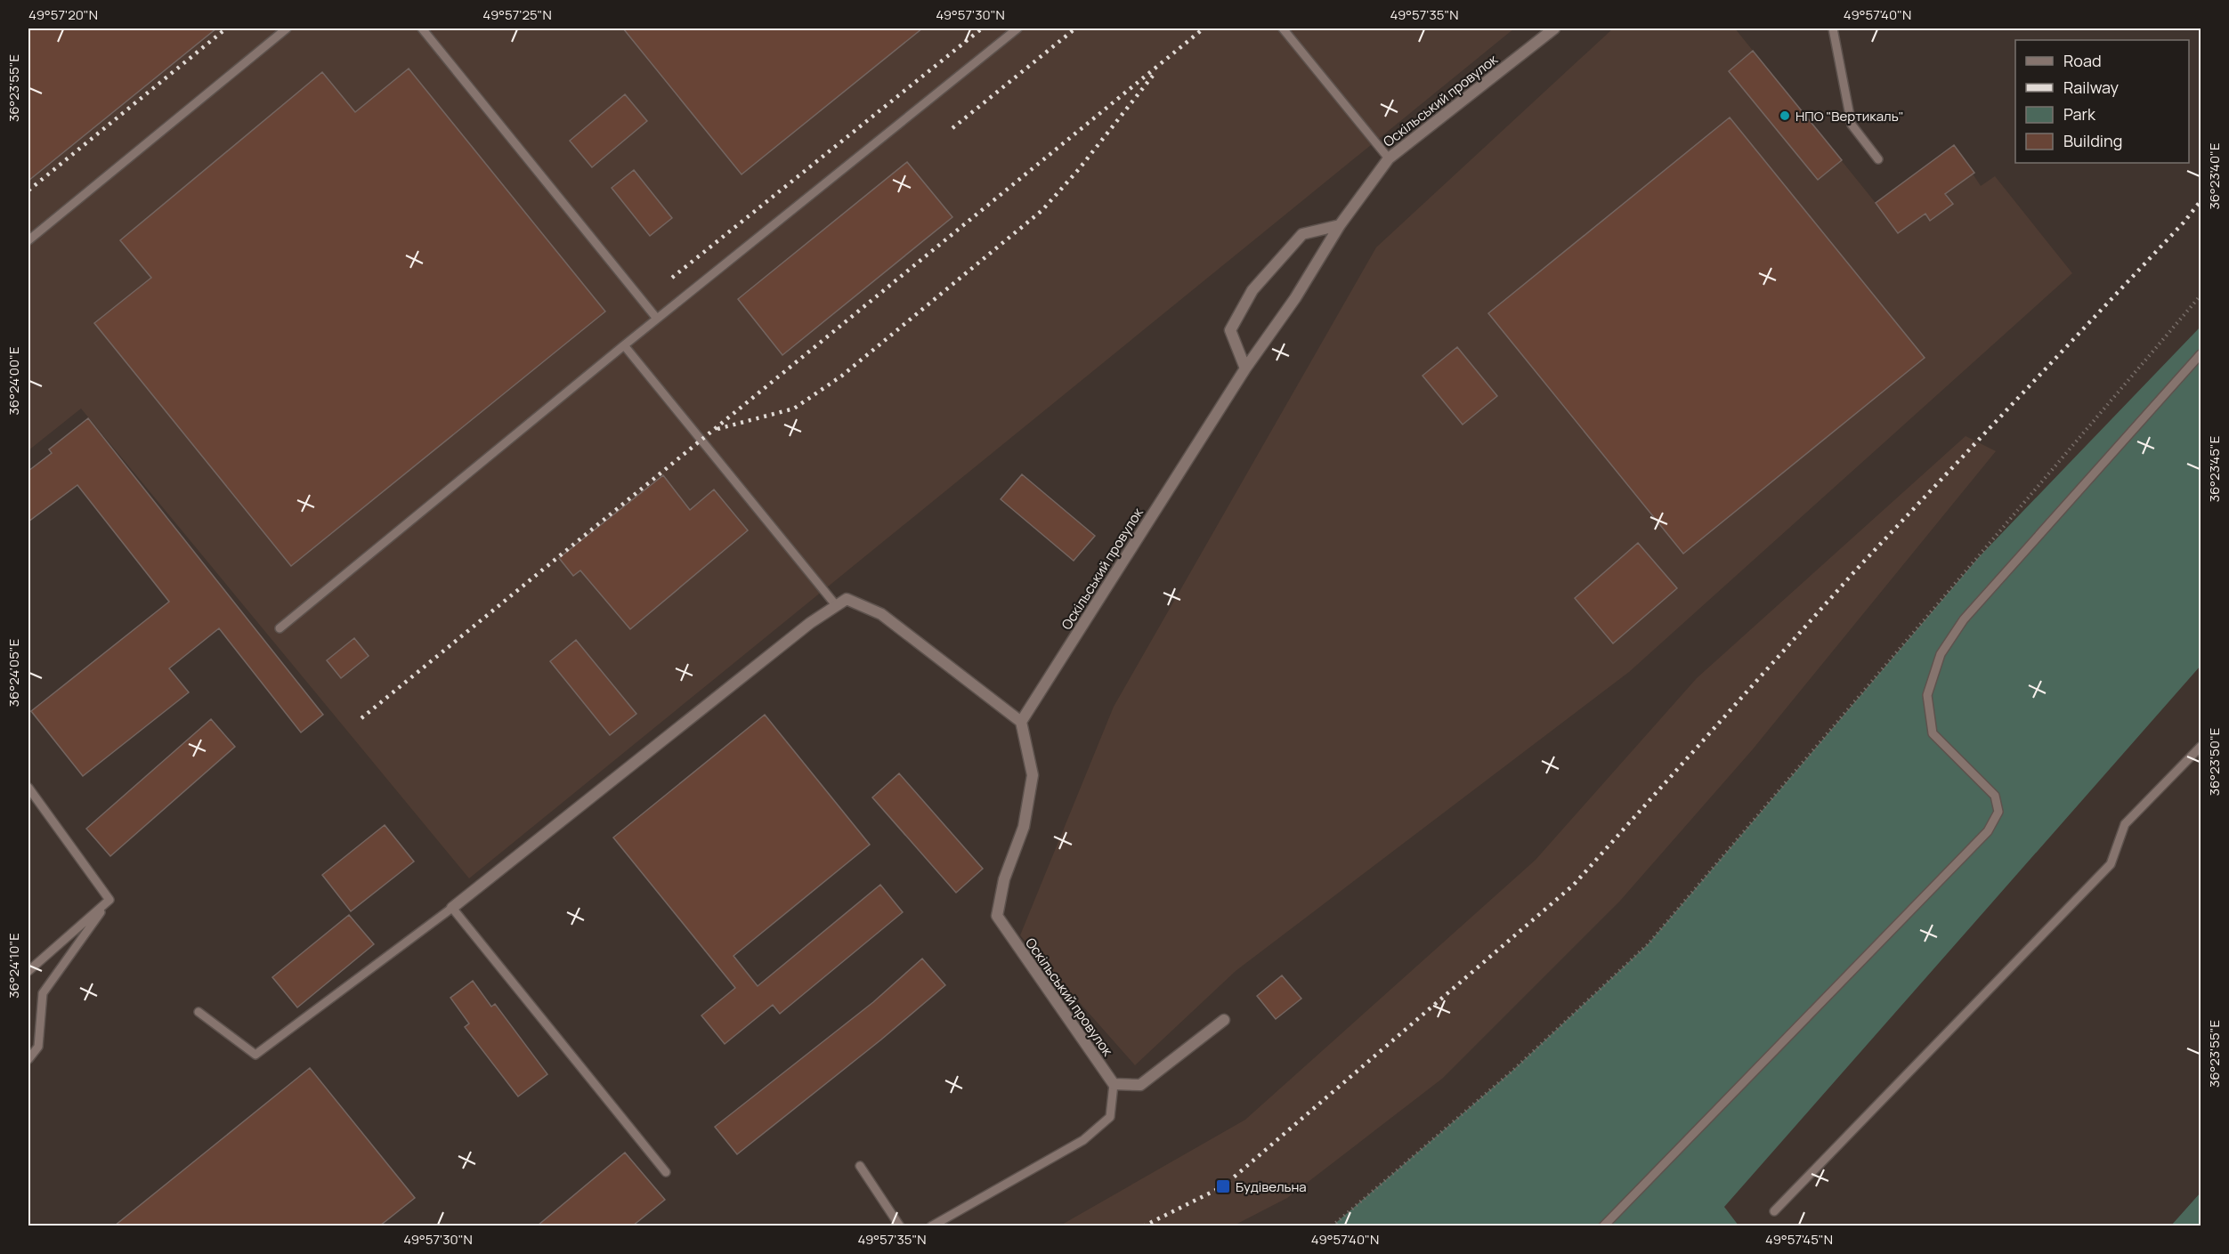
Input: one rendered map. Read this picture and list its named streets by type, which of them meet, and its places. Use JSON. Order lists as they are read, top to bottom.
{
  "streets": {
    "street": ["Оскільський провулок"]
  },
  "places": {
    "other": ["НПО \"Вертикаль\""],
    "transit": ["Будівельна"]
  },
  "legend": [
    "Road",
    "Railway",
    "Park",
    "Building"
  ],
  "coordinates": [
    "49°57'20\"N",
    "49°57'25\"N",
    "49°57'30\"N",
    "49°57'35\"N",
    "49°57'40\"N",
    "36°23'55\"E",
    "36°23'40\"E",
    "36°24'00\"E",
    "36°23'45\"E",
    "36°24'05\"E",
    "36°23'50\"E",
    "36°24'10\"E",
    "49°57'45\"N"
  ]
}
